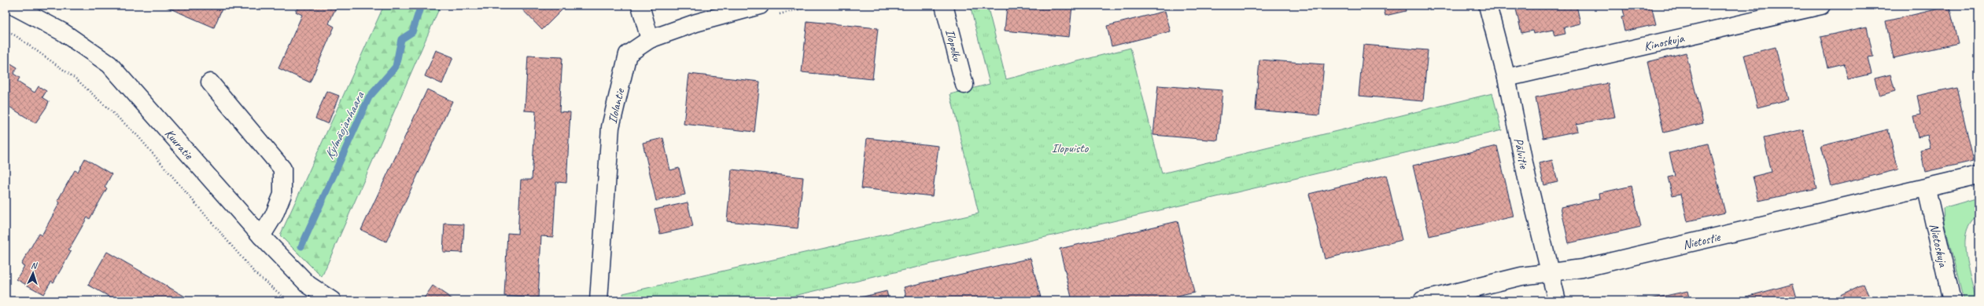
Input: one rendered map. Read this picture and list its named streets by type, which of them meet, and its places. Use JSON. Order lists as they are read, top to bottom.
{
  "streets": {
    "street": [
      "Kinoskuja",
      "Ilopolku",
      "Ilolantie",
      "Kuuratie",
      "Pälvitie",
      "Nietostie",
      "Nietoskuja"
    ]
  },
  "crossings": [
    ["Kinoskuja", "Pälvitie"],
    ["Pälvitie", "Nietostie"],
    ["Nietostie", "Nietoskuja"]
  ],
  "water": ["Kylmäojanhaara"],
  "parks": ["Ilopuisto"],
  "north": "top"
}
